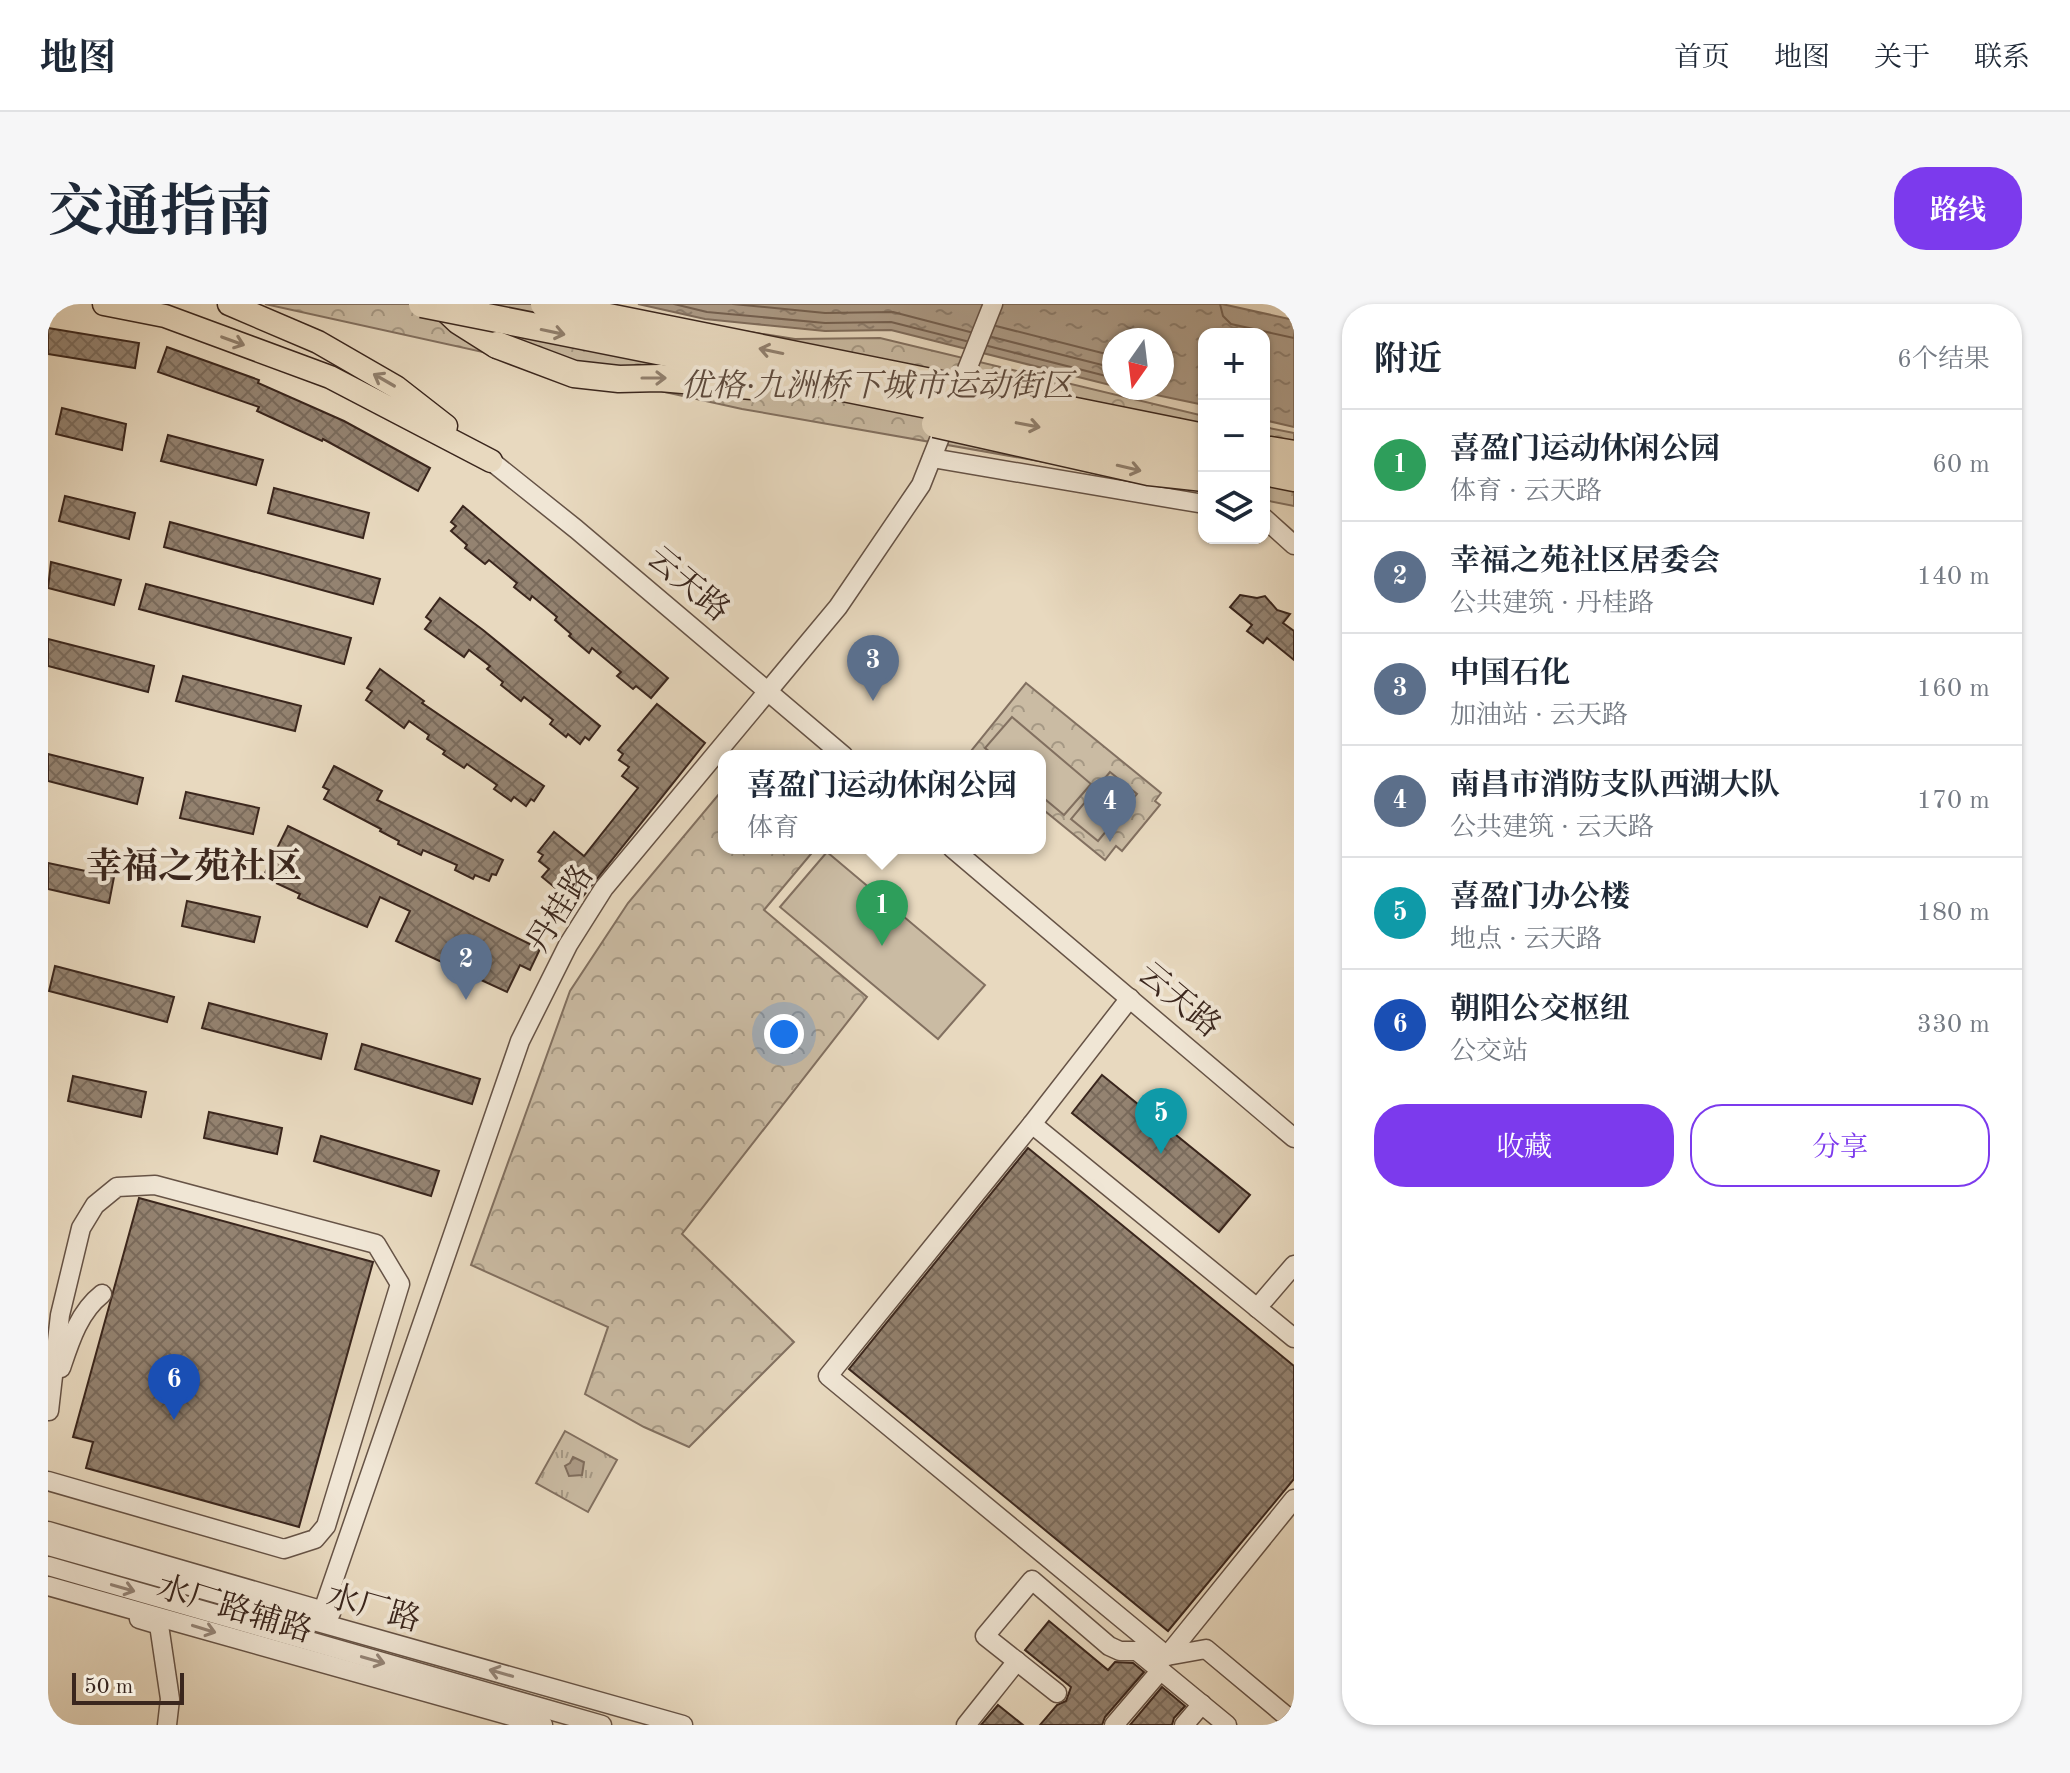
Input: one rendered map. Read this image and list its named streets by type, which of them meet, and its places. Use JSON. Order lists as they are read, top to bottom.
{
  "streets": {
    "main road": ["云天路"],
    "street": ["丹桂路", "水厂路", "水厂路辅路"]
  },
  "crossings": [
    ["云天路", "丹桂路"],
    ["丹桂路", "水厂路"],
    ["丹桂路", "水厂路辅路"],
    ["水厂路", "水厂路辅路"]
  ],
  "districts": ["幸福之苑社区"],
  "parks": ["优格·九洲桥下城市运动街区"],
  "scale_bar": "50 m",
  "north": "bottom",
  "page": {
    "header": "地图",
    "nav": [
      "首页",
      "地图",
      "关于",
      "联系"
    ],
    "title": "交通指南",
    "buttons": [
      "路线",
      ["收藏", "分享"]
    ],
    "heading": ["附近", "6个结果"],
    "map_buttons": ["+", "−"],
    "list": [
      {
        "mark": "1",
        "name": "喜盈门运动休闲公园",
        "note": "体育 · 云天路",
        "value": "60 m"
      },
      {
        "mark": "2",
        "name": "幸福之苑社区居委会",
        "note": "公共建筑 · 丹桂路",
        "value": "140 m"
      },
      {
        "mark": "3",
        "name": "中国石化",
        "note": "加油站 · 云天路",
        "value": "160 m"
      },
      {
        "mark": "4",
        "name": "南昌市消防支队西湖大队",
        "note": "公共建筑 · 云天路",
        "value": "170 m"
      },
      {
        "mark": "5",
        "name": "喜盈门办公楼",
        "note": "地点 · 云天路",
        "value": "180 m"
      },
      {
        "mark": "6",
        "name": "朝阳公交枢纽",
        "note": "公交站",
        "value": "330 m"
      }
    ],
    "pins": [
      "3",
      "4",
      "1",
      "2",
      "5",
      "6"
    ],
    "popup": ["喜盈门运动休闲公园", "体育"],
    "scale": "50 m"
  }
}
